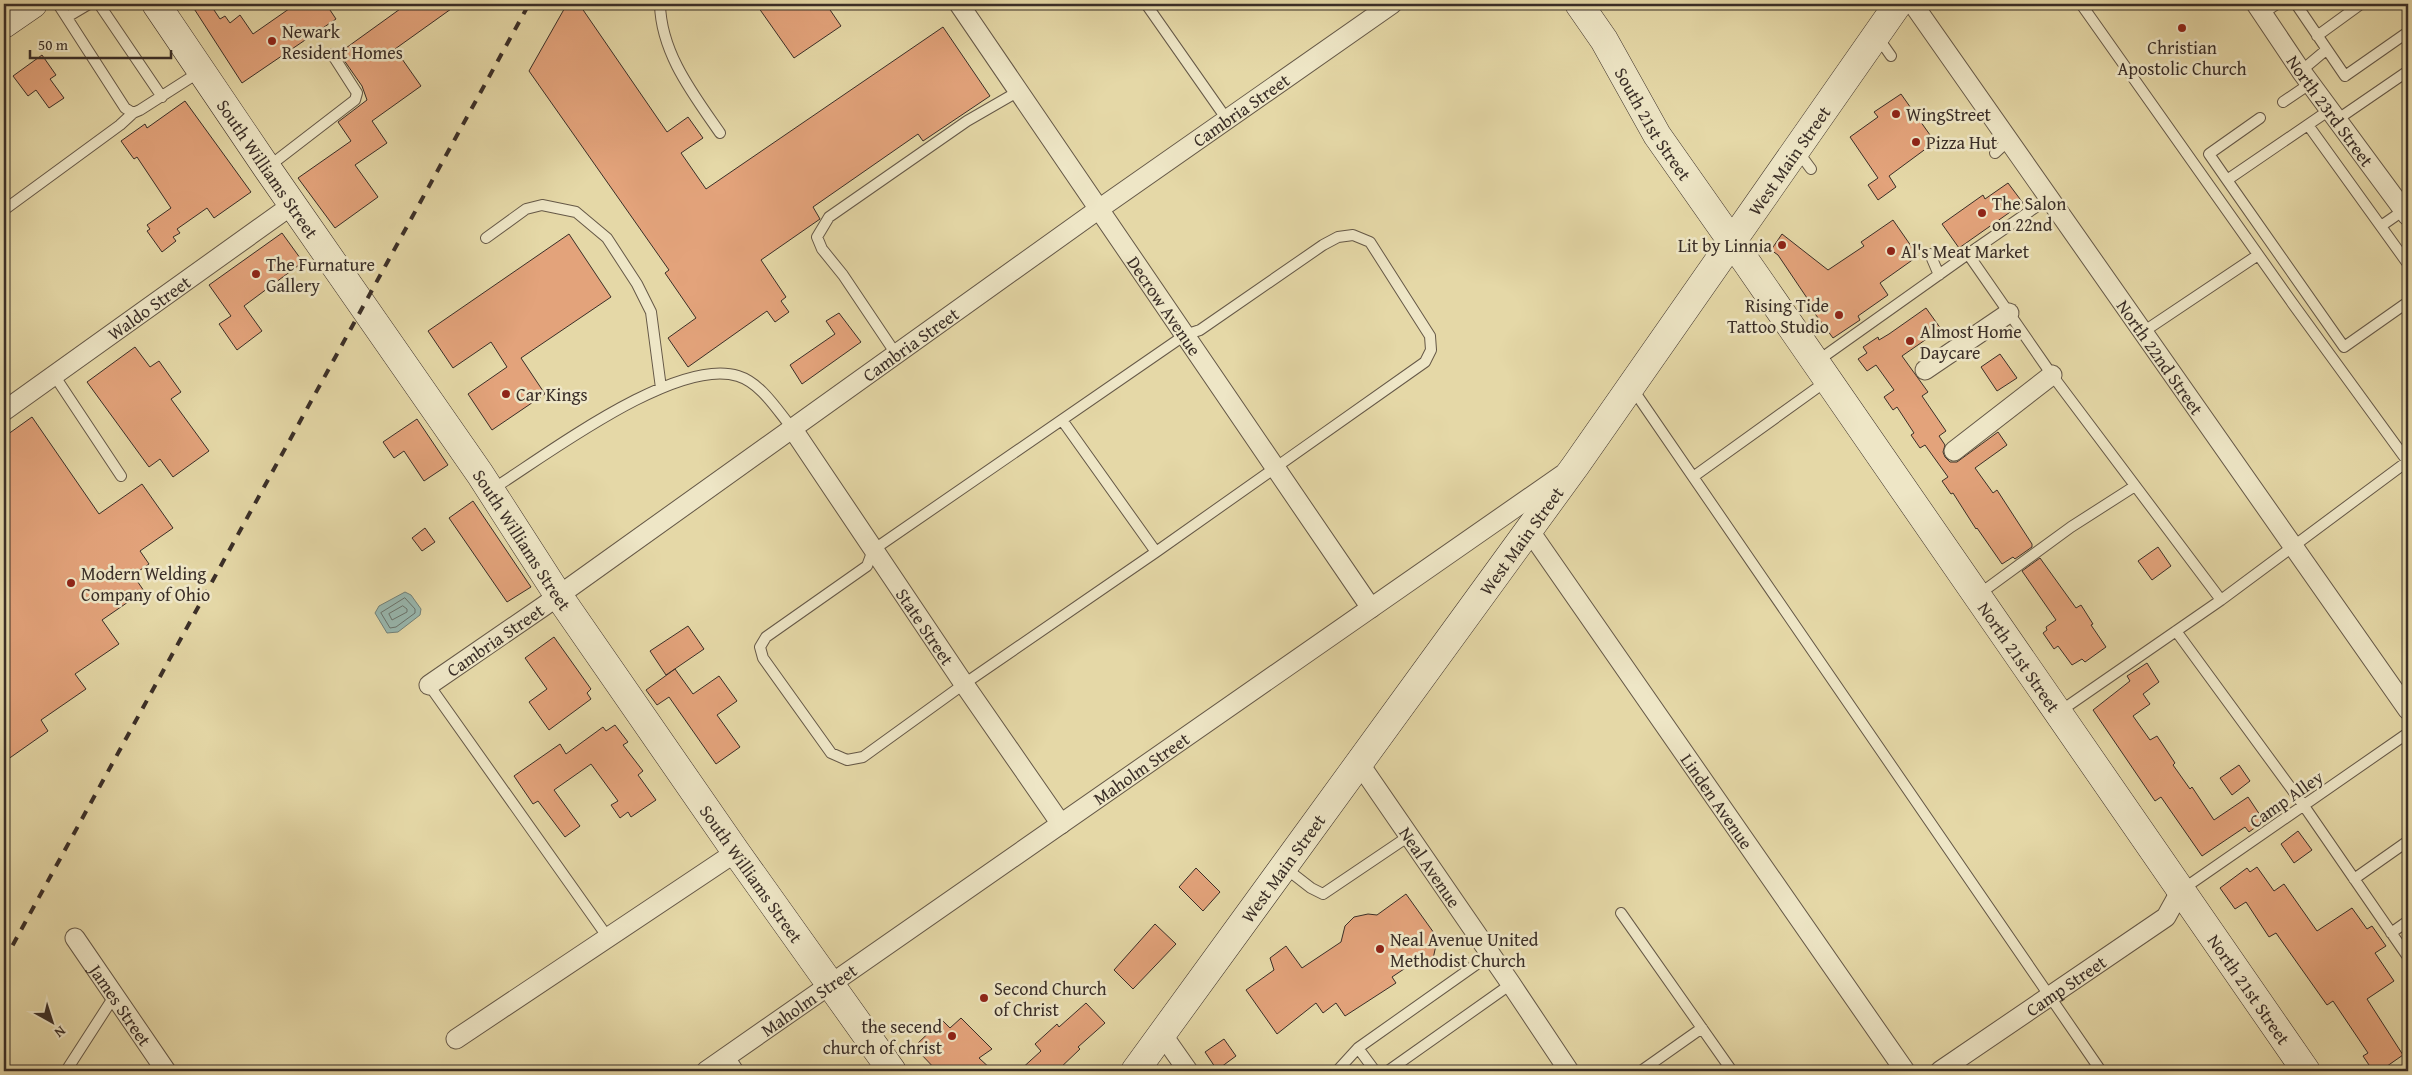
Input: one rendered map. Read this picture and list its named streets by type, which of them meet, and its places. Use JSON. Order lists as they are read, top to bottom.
{
  "streets": {
    "main road": [
      "South 21st Street",
      "West Main Street",
      "South Williams Street",
      "North 21st Street"
    ],
    "street": [
      "North 23rd Street",
      "Cambria Street",
      "Decrow Avenue",
      "Waldo Street",
      "North 22nd Street",
      "State Street",
      "Maholm Street",
      "Linden Avenue",
      "Neal Avenue",
      "Camp Street",
      "James Street"
    ],
    "lane": ["Camp Alley"]
  },
  "crossings": [
    ["Cambria Street", "South Williams Street"],
    ["Cambria Street", "Decrow Avenue"],
    ["Cambria Street", "State Street"],
    ["South 21st Street", "West Main Street"],
    ["South 21st Street", "North 21st Street"],
    ["West Main Street", "North 21st Street"],
    ["West Main Street", "Maholm Street"],
    ["West Main Street", "Linden Avenue"],
    ["West Main Street", "Neal Avenue"],
    ["South Williams Street", "Waldo Street"],
    ["South Williams Street", "Maholm Street"],
    ["Decrow Avenue", "Maholm Street"],
    ["State Street", "Maholm Street"],
    ["North 21st Street", "Camp Alley"],
    ["North 21st Street", "Camp Street"],
    ["Camp Alley", "Camp Street"]
  ],
  "places": [
    "Christian Apostolic Church",
    "Newark Resident Homes",
    "WingStreet",
    "Pizza Hut",
    "The Salon on 22nd",
    "Lit by Linnia",
    "Al's Meat Market",
    "The Furnature Gallery",
    "Rising Tide Tattoo Studio",
    "Almost Home Daycare",
    "Car Kings",
    "Modern Welding Company of Ohio",
    "Neal Avenue United Methodist Church",
    "Second Church of Christ",
    "the secend church of christ"
  ],
  "scale_bar": "50 m",
  "north": "bottom right"
}
